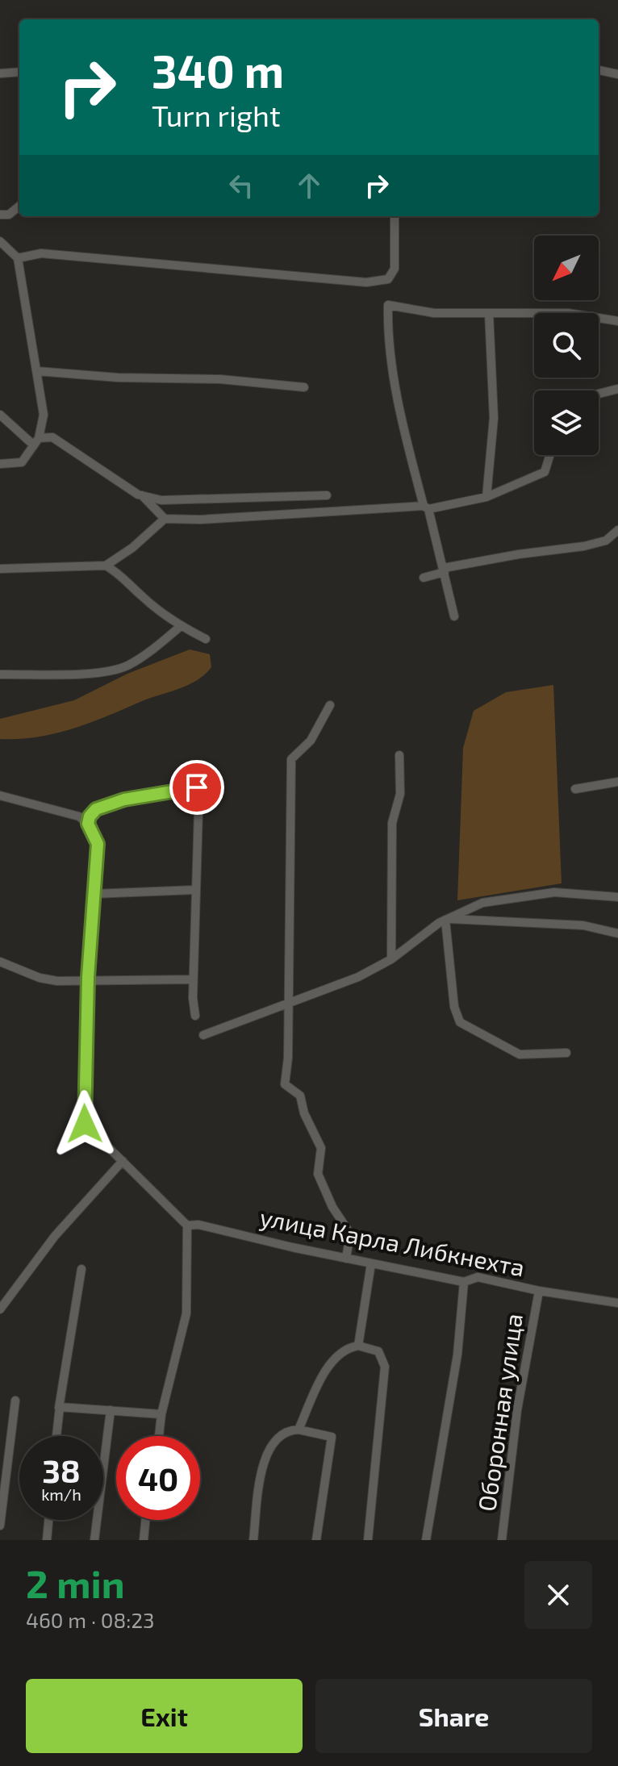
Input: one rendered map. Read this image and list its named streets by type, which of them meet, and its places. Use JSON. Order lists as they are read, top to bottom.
{
  "streets": {
    "street": ["улица Карла Либкнехта", "Оборонная улица"]
  },
  "crossings": [
    ["улица Карла Либкнехта", "Оборонная улица"]
  ],
  "north": "bottom left",
  "page": {
    "turn": ["340 m", "Turn right"],
    "speed": "38 km/h",
    "limit": "40",
    "heading": ["2 min", "460 m · 08:23"],
    "buttons": ["Exit", "Share"]
  }
}
